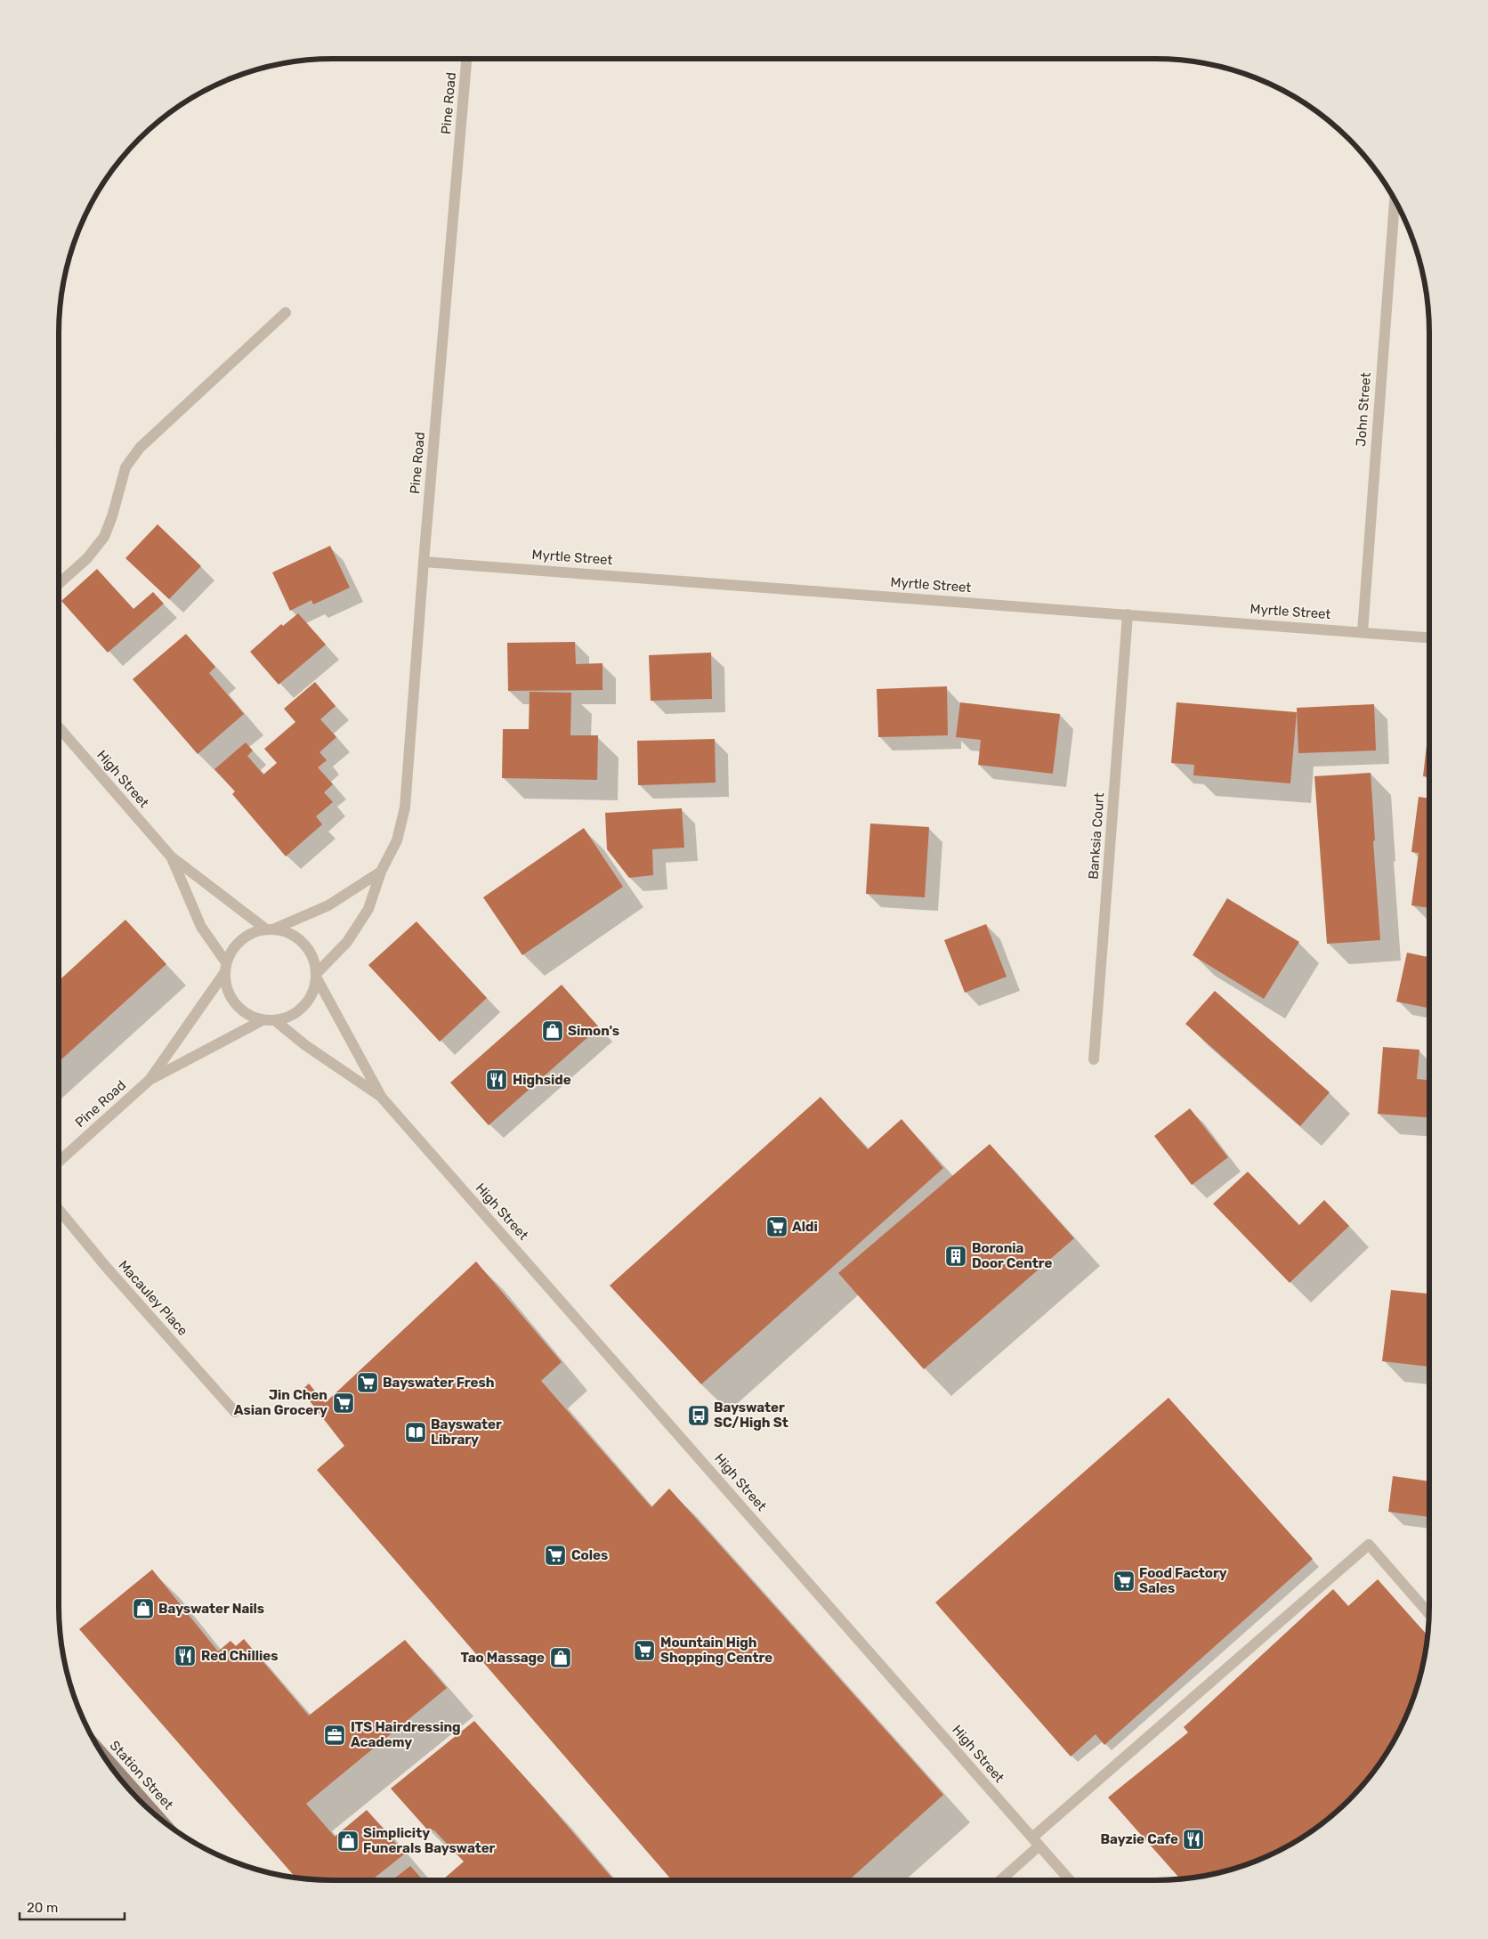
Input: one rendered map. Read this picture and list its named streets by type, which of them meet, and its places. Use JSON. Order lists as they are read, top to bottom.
{
  "streets": {
    "main road": ["Station Street"],
    "street": [
      "Pine Road",
      "John Street",
      "Myrtle Street",
      "High Street",
      "Banksia Court",
      "Macauley Place"
    ]
  },
  "crossings": [
    ["Pine Road", "Myrtle Street"],
    ["Pine Road", "High Street"],
    ["John Street", "Myrtle Street"],
    ["Myrtle Street", "Banksia Court"]
  ],
  "places": {
    "shop": [
      "Simon's",
      "Bayswater Nails",
      "Tao Massage",
      "Simplicity Funerals Bayswater"
    ],
    "restaurant": ["Highside", "Red Chillies", "Bayzie Cafe"],
    "supermarket": [
      "Aldi",
      "Bayswater Fresh",
      "Jin Chen Asian Grocery",
      "Coles",
      "Food Factory Sales",
      "Mountain High Shopping Centre"
    ],
    "building": ["Boronia Door Centre"],
    "bus stop": ["Bayswater SC/High St"],
    "library": ["Bayswater Library"],
    "office": ["ITS Hairdressing Academy"]
  },
  "scale_bar": "20 m"
}
